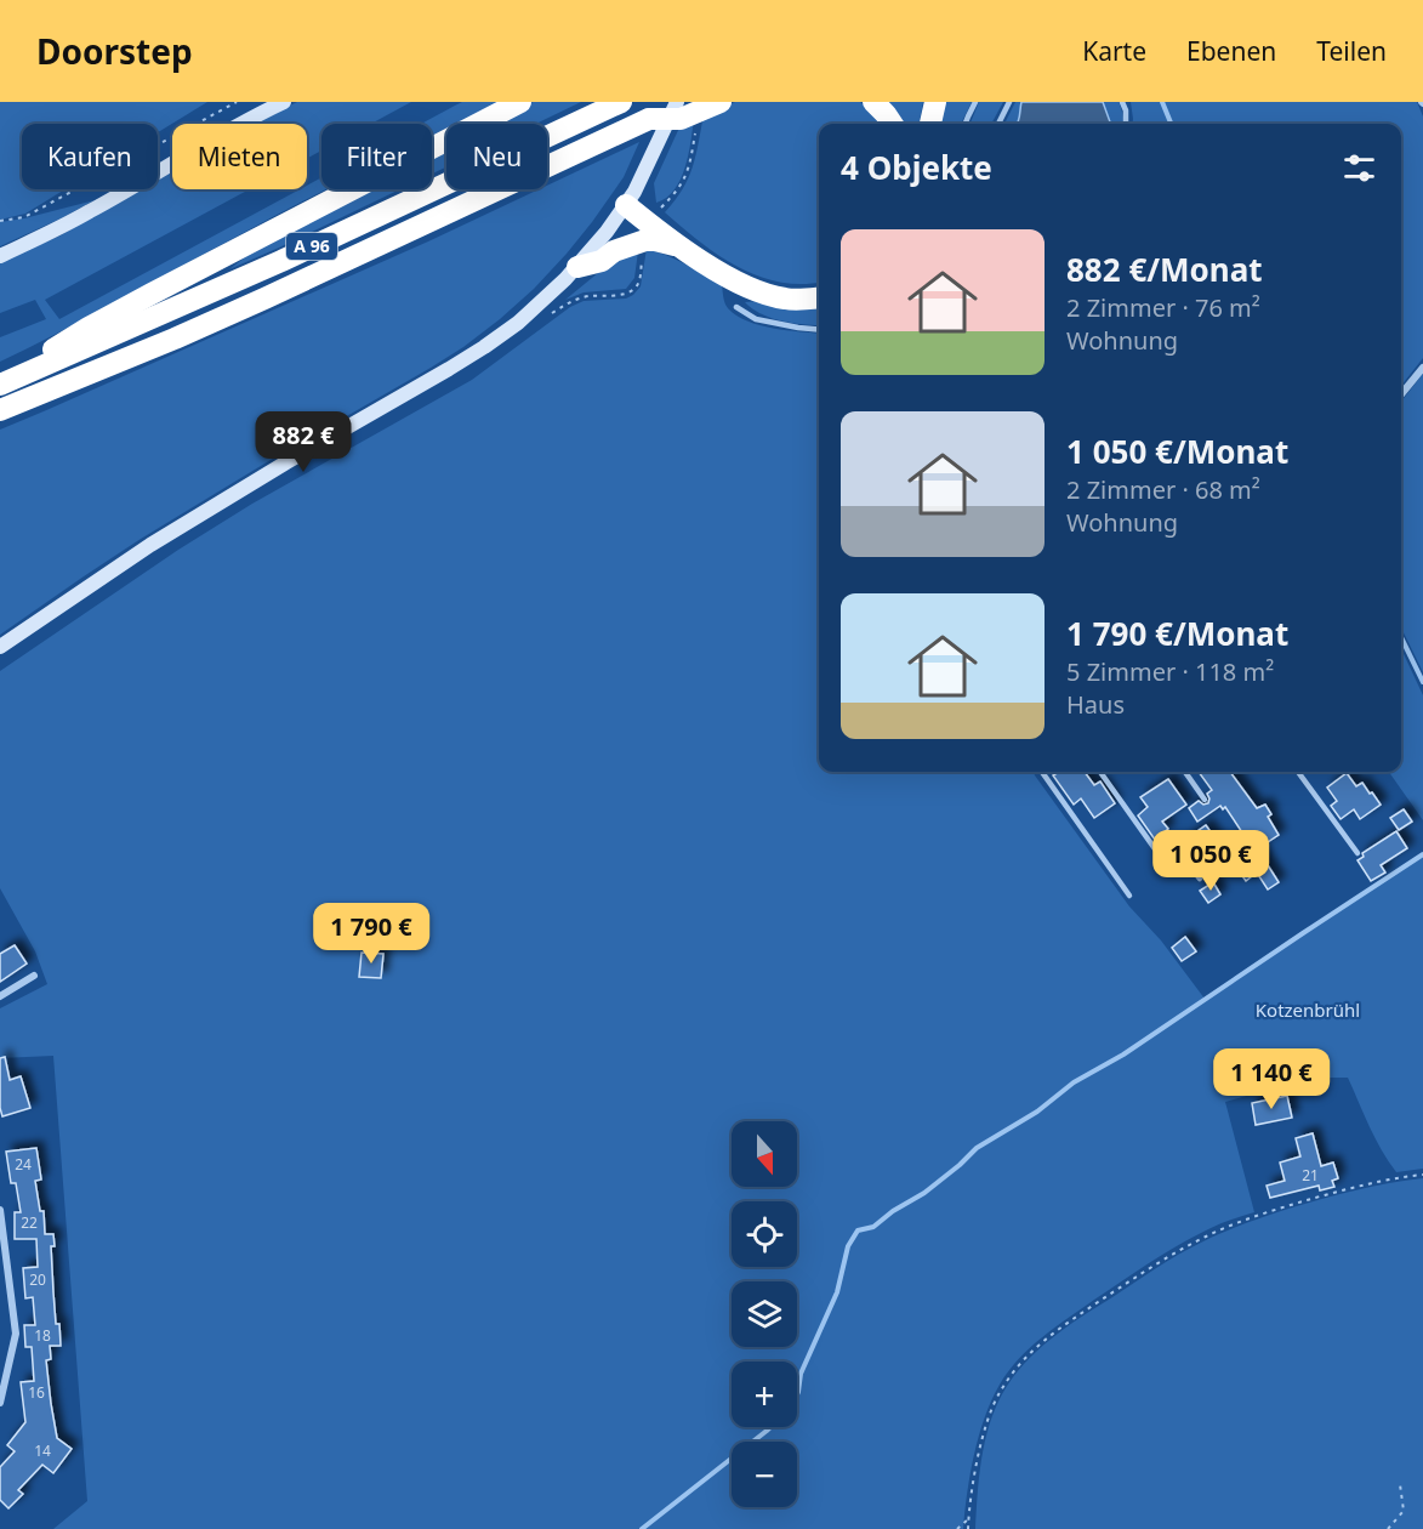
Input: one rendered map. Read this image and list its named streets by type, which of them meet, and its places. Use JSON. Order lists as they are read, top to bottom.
{
  "streets": {
    "highway": ["A 96"]
  },
  "parks": ["Kotzenbrühl"],
  "house_numbers": [
    "24",
    "21",
    "22",
    "20",
    "18",
    "16",
    "14"
  ],
  "north": "bottom",
  "page": {
    "header": "Doorstep",
    "nav": ["Karte", "Ebenen", "Teilen"],
    "chip": [
      "Kaufen",
      "Mieten",
      "Filter",
      "Neu"
    ],
    "heading": "4 Objekte",
    "list": [
      {
        "name": "882 €/Monat",
        "note": "2 Zimmer · 76 m² · Wohnung"
      },
      {
        "name": "1 050 €/Monat",
        "note": "2 Zimmer · 68 m² · Wohnung"
      },
      {
        "name": "1 790 €/Monat",
        "note": "5 Zimmer · 118 m² · Haus"
      }
    ],
    "price": [
      "882 €",
      "1 050 €",
      "1 790 €",
      "1 140 €"
    ],
    "map_buttons": ["+", "−"]
  }
}
